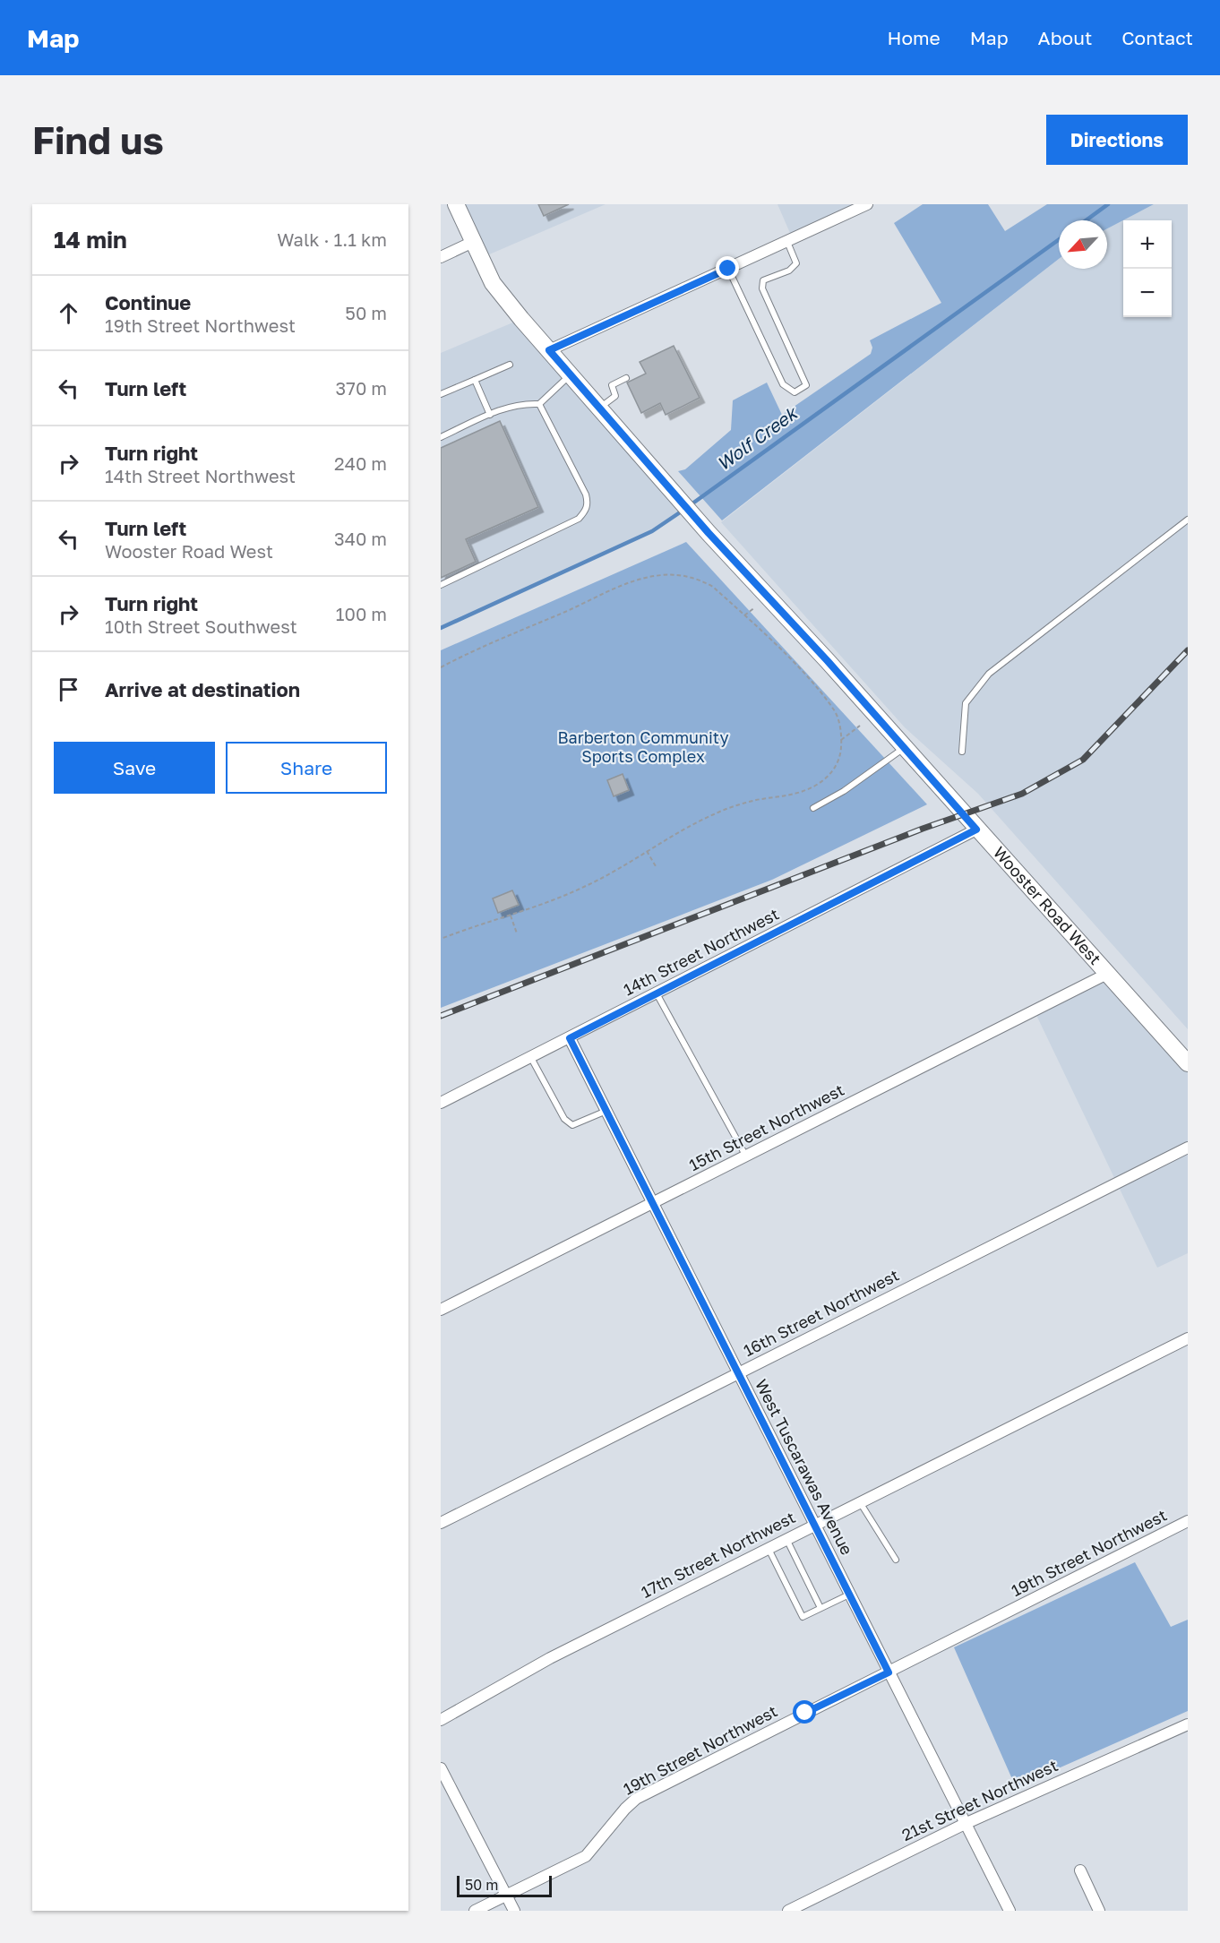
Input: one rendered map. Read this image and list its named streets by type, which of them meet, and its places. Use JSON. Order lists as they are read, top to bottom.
{
  "streets": {
    "main road": ["Wooster Road West"],
    "street": [
      "14th Street Northwest",
      "15th Street Northwest",
      "16th Street Northwest",
      "West Tuscarawas Avenue",
      "19th Street Northwest",
      "17th Street Northwest",
      "21st Street Northwest"
    ]
  },
  "crossings": [
    ["Wooster Road West", "14th Street Northwest"],
    ["Wooster Road West", "15th Street Northwest"],
    ["14th Street Northwest", "West Tuscarawas Avenue"],
    ["15th Street Northwest", "West Tuscarawas Avenue"],
    ["16th Street Northwest", "West Tuscarawas Avenue"],
    ["West Tuscarawas Avenue", "19th Street Northwest"],
    ["West Tuscarawas Avenue", "17th Street Northwest"],
    ["West Tuscarawas Avenue", "21st Street Northwest"]
  ],
  "water": ["Wolf Creek"],
  "parks": ["Barberton Community Sports Complex"],
  "scale_bar": "50 m",
  "north": "bottom left",
  "page": {
    "header": "Map",
    "nav": [
      "Home",
      "Map",
      "About",
      "Contact"
    ],
    "buttons": [
      "Directions",
      ["Save", "Share"]
    ],
    "title": "Find us",
    "heading": ["14 min", "Walk · 1.1 km"],
    "map_buttons": ["+", "−"],
    "list": [
      ["Continue", "19th Street Northwest", "50 m"],
      ["Turn left", "370 m"],
      ["Turn right", "14th Street Northwest", "240 m"],
      ["Turn left", "Wooster Road West", "340 m"],
      ["Turn right", "10th Street Southwest", "100 m"],
      "Arrive at destination"
    ],
    "scale": "50 m"
  }
}
